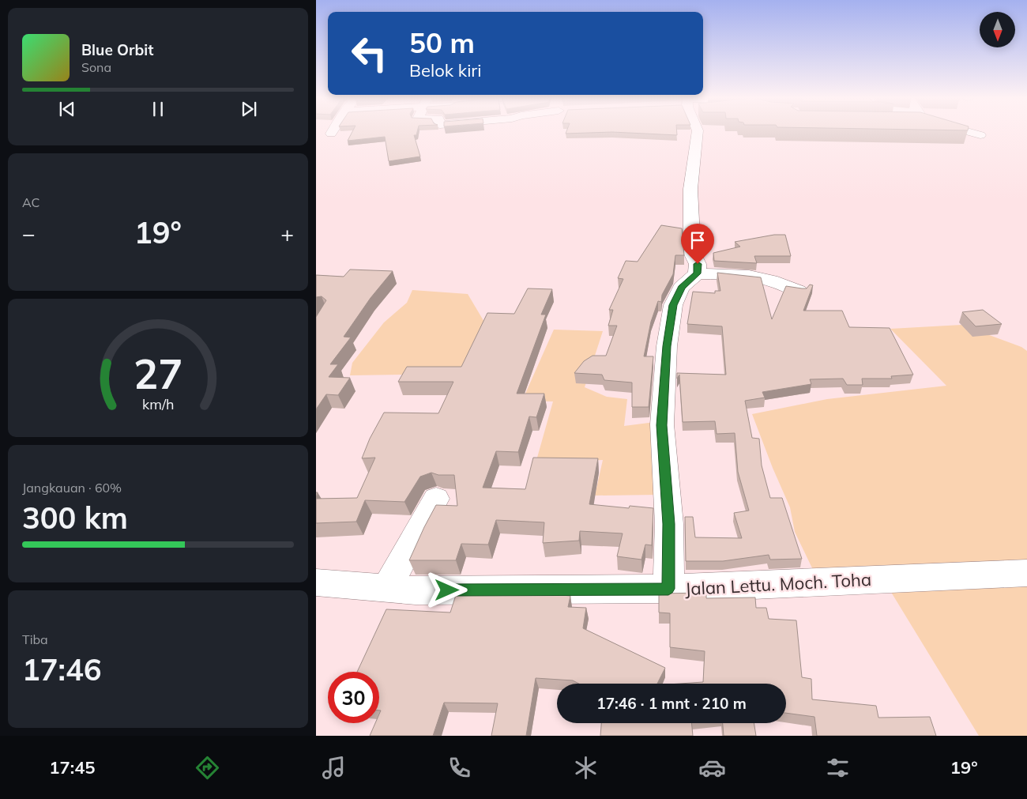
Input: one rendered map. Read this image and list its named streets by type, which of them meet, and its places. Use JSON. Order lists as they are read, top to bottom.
{
  "streets": {
    "street": ["Jalan Lettu. Moch. Toha"]
  },
  "north": "bottom",
  "page": {
    "turn": ["50 m", "Belok kiri"],
    "song": ["Blue Orbit", "Sona"],
    "tile": [
      "AC",
      ["Jangkauan · 60%", "300 km"],
      ["Tiba", "17:46"]
    ],
    "heat": ["−", "19°", "+"],
    "limit": "30",
    "trip": "17:46 · 1 mnt · 210 m",
    "tabs": ["17:45", "19°"],
    "gauge": ["27", "km/h"]
  }
}
